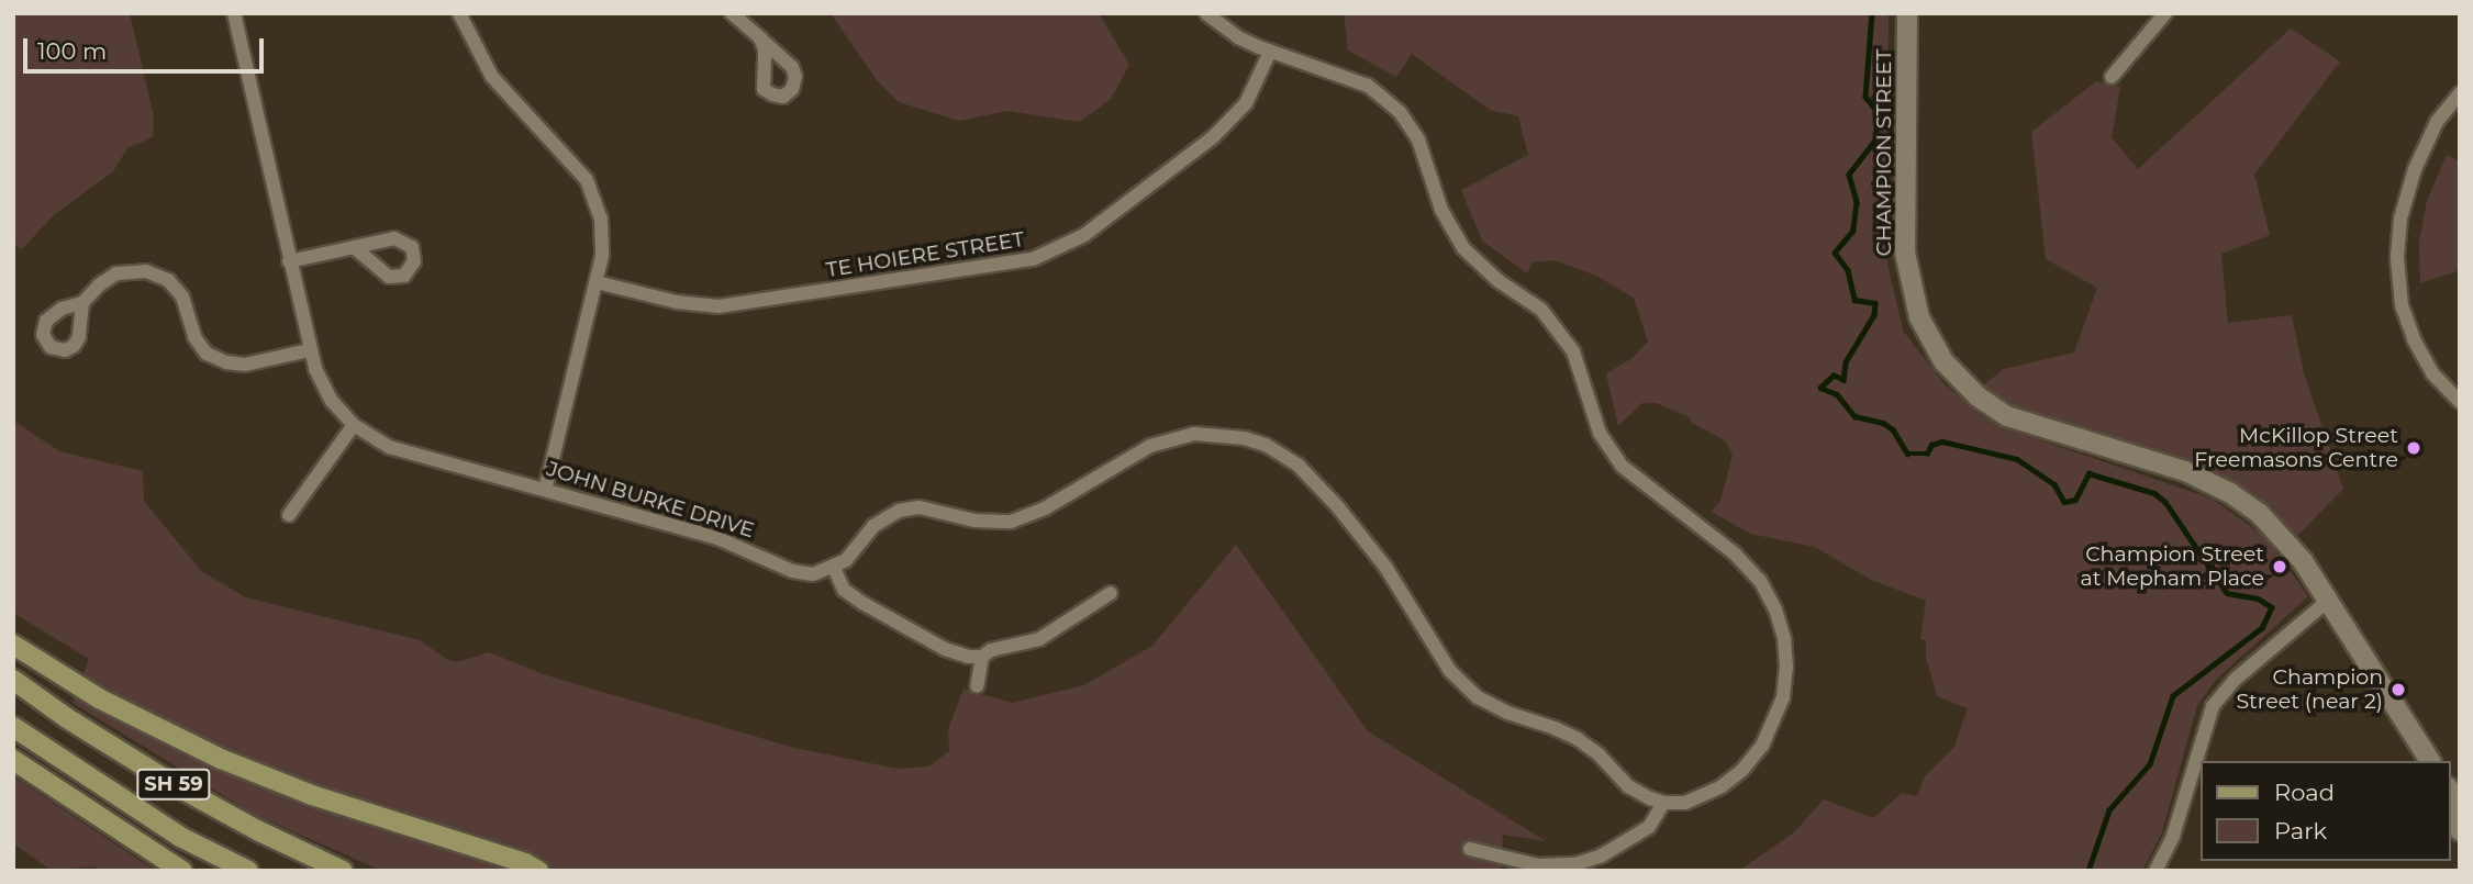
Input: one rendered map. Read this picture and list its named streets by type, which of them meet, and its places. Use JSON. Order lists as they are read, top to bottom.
{
  "streets": {
    "main road": ["CHAMPION STREET", "SH 59"],
    "street": ["TE HOIERE STREET", "JOHN BURKE DRIVE"]
  },
  "places": ["McKillop Street Freemasons Centre", "Champion Street at Mepham Place", "Champion Street (near 2)"],
  "legend": ["Road", "Park"],
  "scale_bar": "100 m"
}
